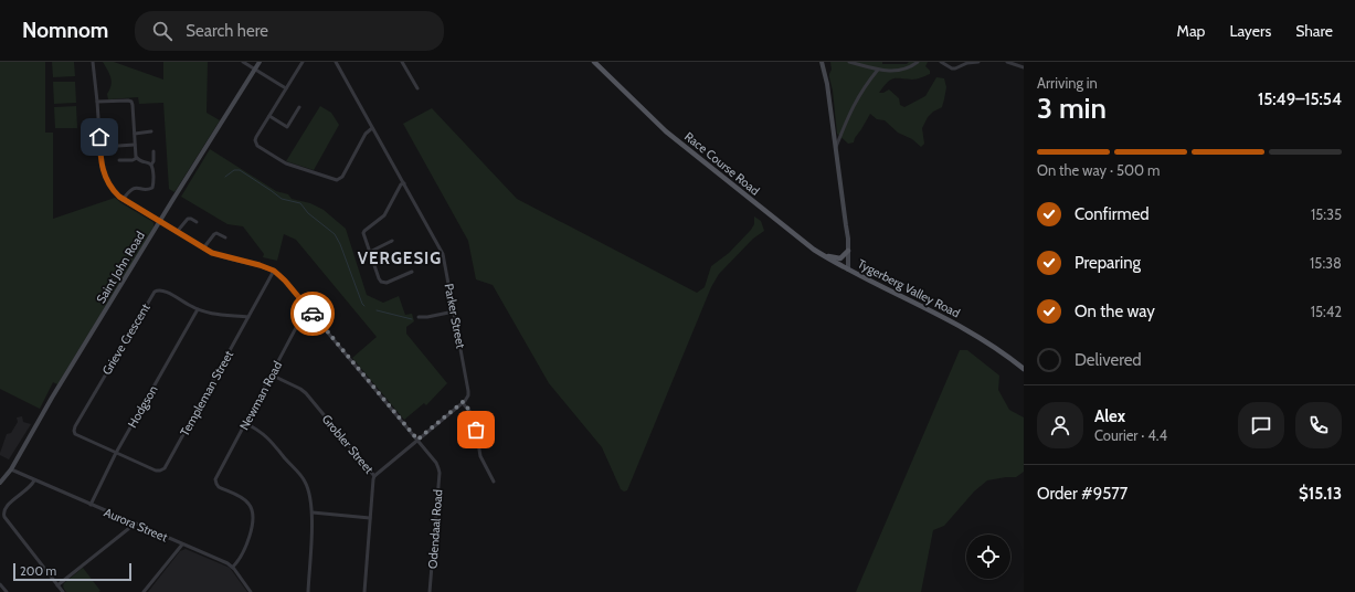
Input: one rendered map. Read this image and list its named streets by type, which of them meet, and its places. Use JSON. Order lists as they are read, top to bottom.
{
  "streets": {
    "main road": ["Race Course Road", "Saint John Road", "Tygerberg Valley Road"],
    "street": [
      "Parker Street",
      "Grieve Crescent",
      "Templeman Street",
      "Newman Road",
      "Hodgson",
      "Grobler Street",
      "Aurora Street",
      "Odendaal Road"
    ]
  },
  "crossings": [
    ["Race Course Road", "Tygerberg Valley Road"],
    ["Saint John Road", "Aurora Street"],
    ["Grieve Crescent", "Templeman Street"],
    ["Grieve Crescent", "Hodgson"],
    ["Templeman Street", "Hodgson"],
    ["Newman Road", "Grobler Street"],
    ["Newman Road", "Aurora Street"],
    ["Hodgson", "Aurora Street"]
  ],
  "districts": ["VERGESIG"],
  "scale_bar": "200 m",
  "page": {
    "header": "Nomnom",
    "search": "Search here",
    "nav": ["Map", "Layers", "Share"],
    "heading": ["3 min", "Arriving in", "15:49–15:54"],
    "panel": [
      "Alex",
      "Courier · 4.4",
      "Order #9577",
      "$15.13"
    ],
    "bar": "On the way · 500 m",
    "list": [
      ["Confirmed", "15:35"],
      ["Preparing", "15:38"],
      ["On the way", "15:42"],
      "Delivered"
    ],
    "scale": "200 m"
  }
}
